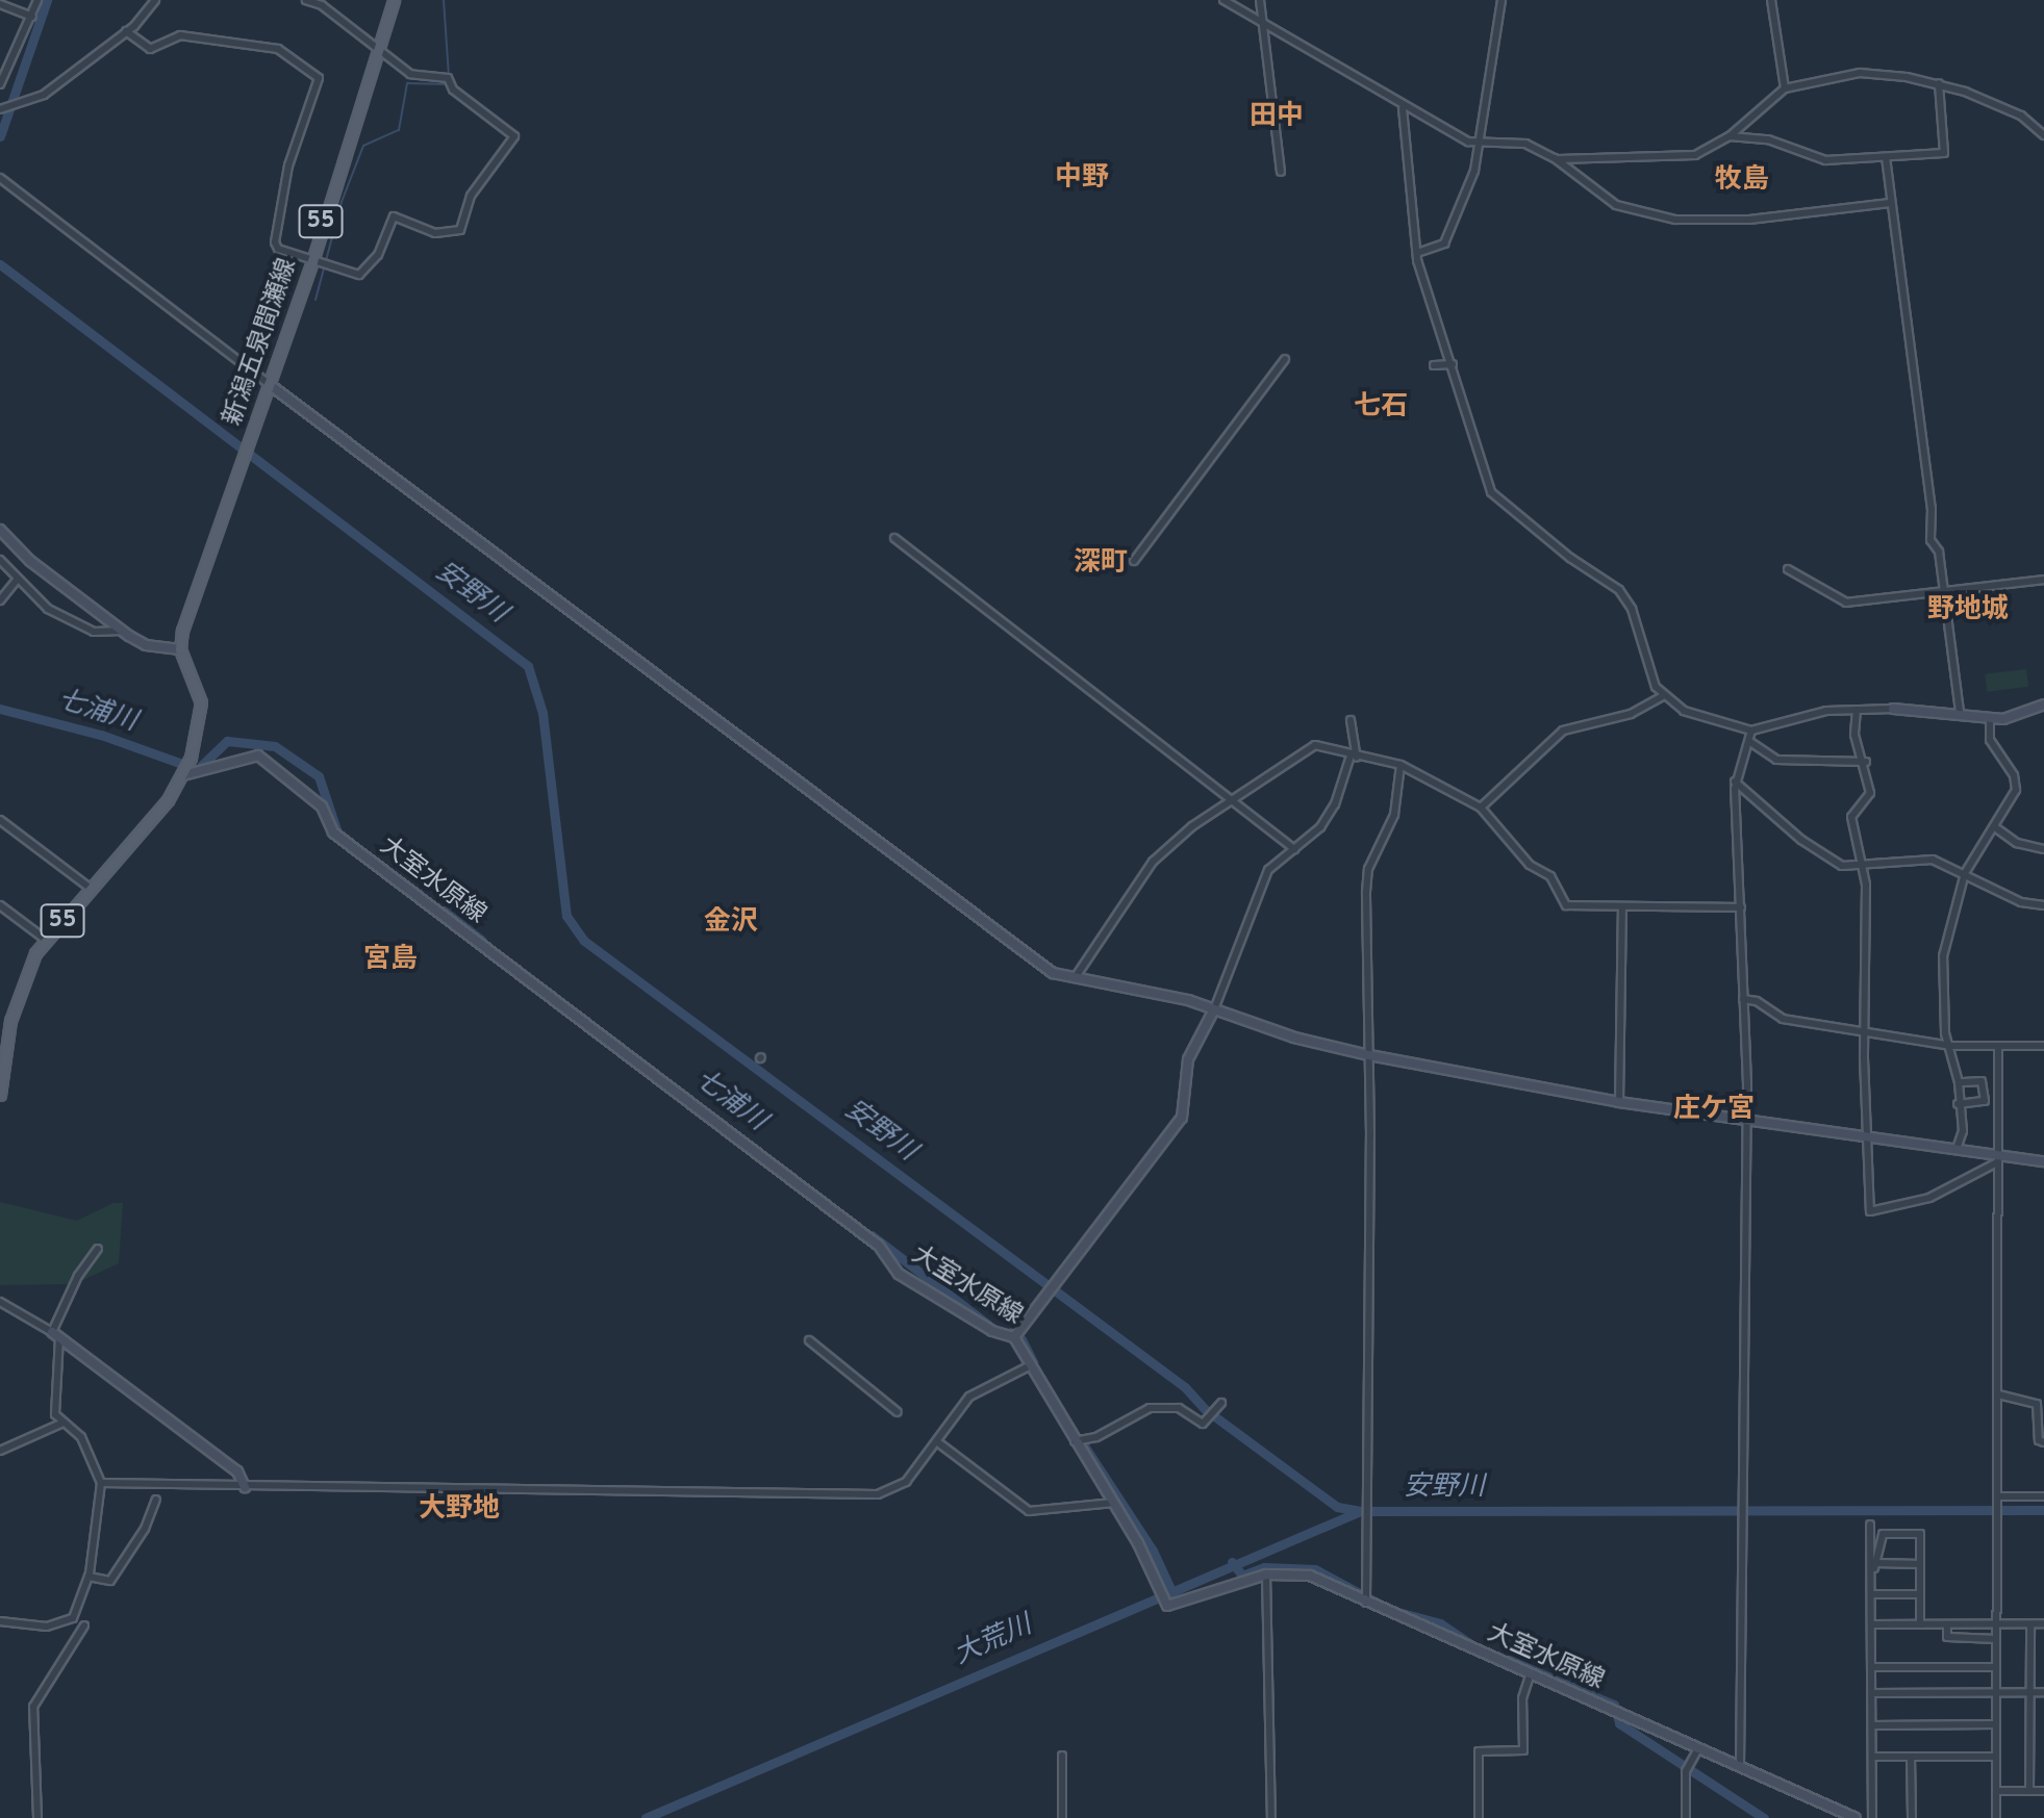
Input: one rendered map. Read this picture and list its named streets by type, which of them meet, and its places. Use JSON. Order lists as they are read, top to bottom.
{
  "streets": {
    "main road": ["55", "新潟五泉間瀬線"],
    "street": ["大室水原線"]
  },
  "crossings": [
    ["55", "新潟五泉間瀬線"],
    ["55", "大室水原線"]
  ],
  "districts": [
    "田中",
    "中野",
    "牧島",
    "七石",
    "深町",
    "野地城",
    "金沢",
    "宮島",
    "庄ケ宮",
    "大野地"
  ],
  "water": ["安野川", "七浦川", "大荒川"]
}
